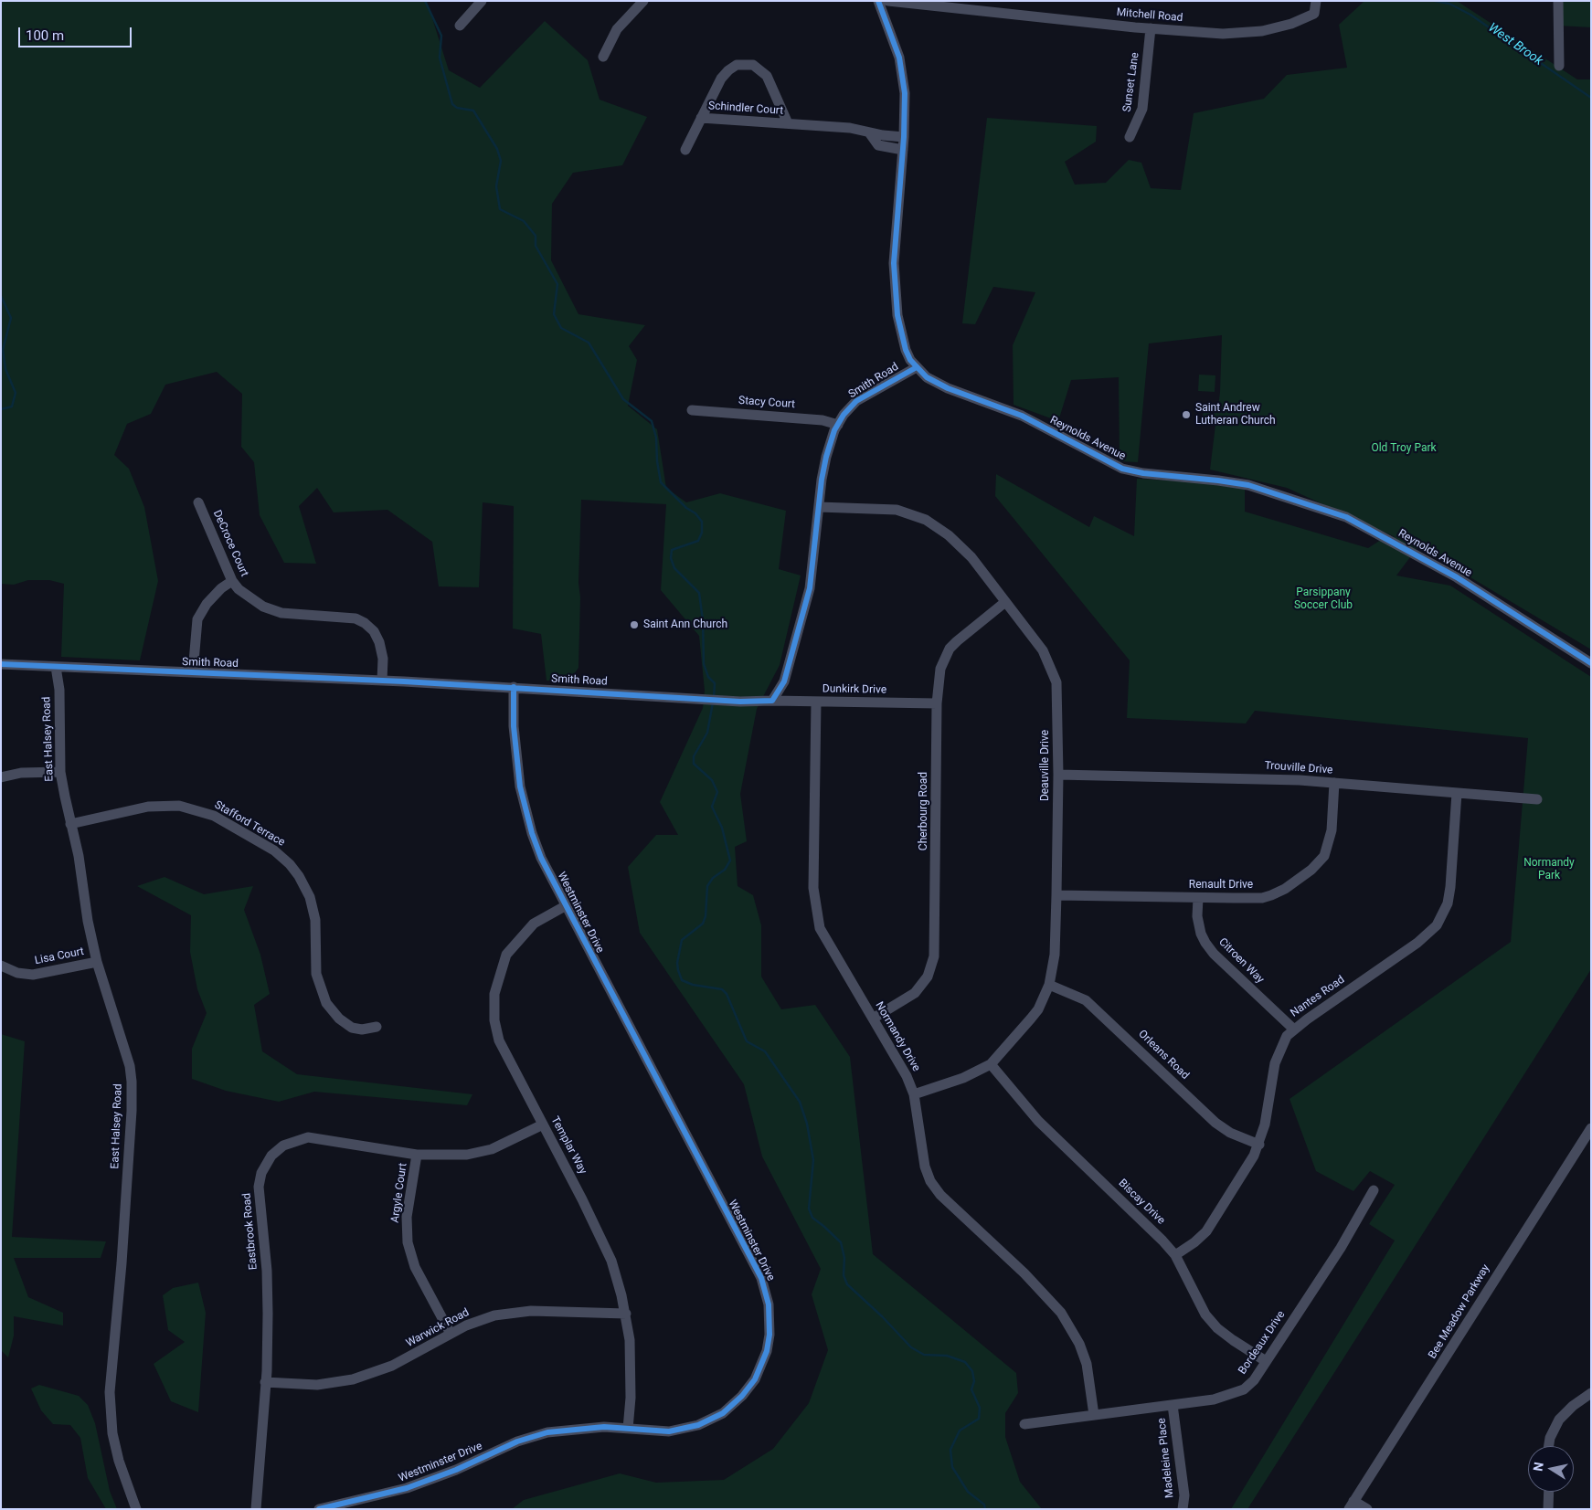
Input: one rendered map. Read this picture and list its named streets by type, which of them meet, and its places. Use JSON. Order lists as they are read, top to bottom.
{
  "streets": {
    "street": [
      "Mitchell Road",
      "Sunset Lane",
      "Schindler Court",
      "Smith Road",
      "Stacy Court",
      "Reynolds Avenue",
      "DeCroce Court",
      "Dunkirk Drive",
      "East Halsey Road",
      "Deauville Drive",
      "Trouville Drive",
      "Cherbourg Road",
      "Stafford Terrace",
      "Renault Drive",
      "Westminster Drive",
      "Lisa Court",
      "Citroen Way",
      "Nantes Road",
      "Normandy Drive",
      "Orleans Road",
      "Templar Way",
      "Argyle Court",
      "Biscay Drive",
      "Eastbrook Road",
      "Bee Meadow Parkway",
      "Warwick Road",
      "Bordeaux Drive",
      "Madeleine Place"
    ]
  },
  "crossings": [
    ["Mitchell Road", "Sunset Lane"],
    ["Schindler Court", "Reynolds Avenue"],
    ["Smith Road", "Stacy Court"],
    ["Smith Road", "Reynolds Avenue"],
    ["Smith Road", "DeCroce Court"],
    ["Smith Road", "Dunkirk Drive"],
    ["Smith Road", "East Halsey Road"],
    ["Smith Road", "Deauville Drive"],
    ["Smith Road", "Westminster Drive"],
    ["Dunkirk Drive", "Cherbourg Road"],
    ["Dunkirk Drive", "Normandy Drive"],
    ["East Halsey Road", "Stafford Terrace"],
    ["East Halsey Road", "Lisa Court"],
    ["Deauville Drive", "Trouville Drive"],
    ["Deauville Drive", "Cherbourg Road"],
    ["Deauville Drive", "Renault Drive"],
    ["Deauville Drive", "Normandy Drive"],
    ["Deauville Drive", "Orleans Road"],
    ["Deauville Drive", "Biscay Drive"],
    ["Trouville Drive", "Renault Drive"],
    ["Trouville Drive", "Nantes Road"],
    ["Cherbourg Road", "Normandy Drive"],
    ["Renault Drive", "Citroen Way"],
    ["Westminster Drive", "Templar Way"],
    ["Citroen Way", "Nantes Road"],
    ["Nantes Road", "Orleans Road"],
    ["Nantes Road", "Biscay Drive"],
    ["Normandy Drive", "Bordeaux Drive"],
    ["Templar Way", "Eastbrook Road"],
    ["Templar Way", "Warwick Road"],
    ["Argyle Court", "Eastbrook Road"],
    ["Argyle Court", "Warwick Road"],
    ["Biscay Drive", "Bordeaux Drive"],
    ["Eastbrook Road", "Warwick Road"],
    ["Bordeaux Drive", "Madeleine Place"]
  ],
  "water": ["West Brook"],
  "parks": ["Old Troy Park", "Parsippany Soccer Club", "Normandy Park"],
  "places": ["Saint Andrew Lutheran Church", "Saint Ann Church"],
  "scale_bar": "100 m",
  "north": "left"
}
